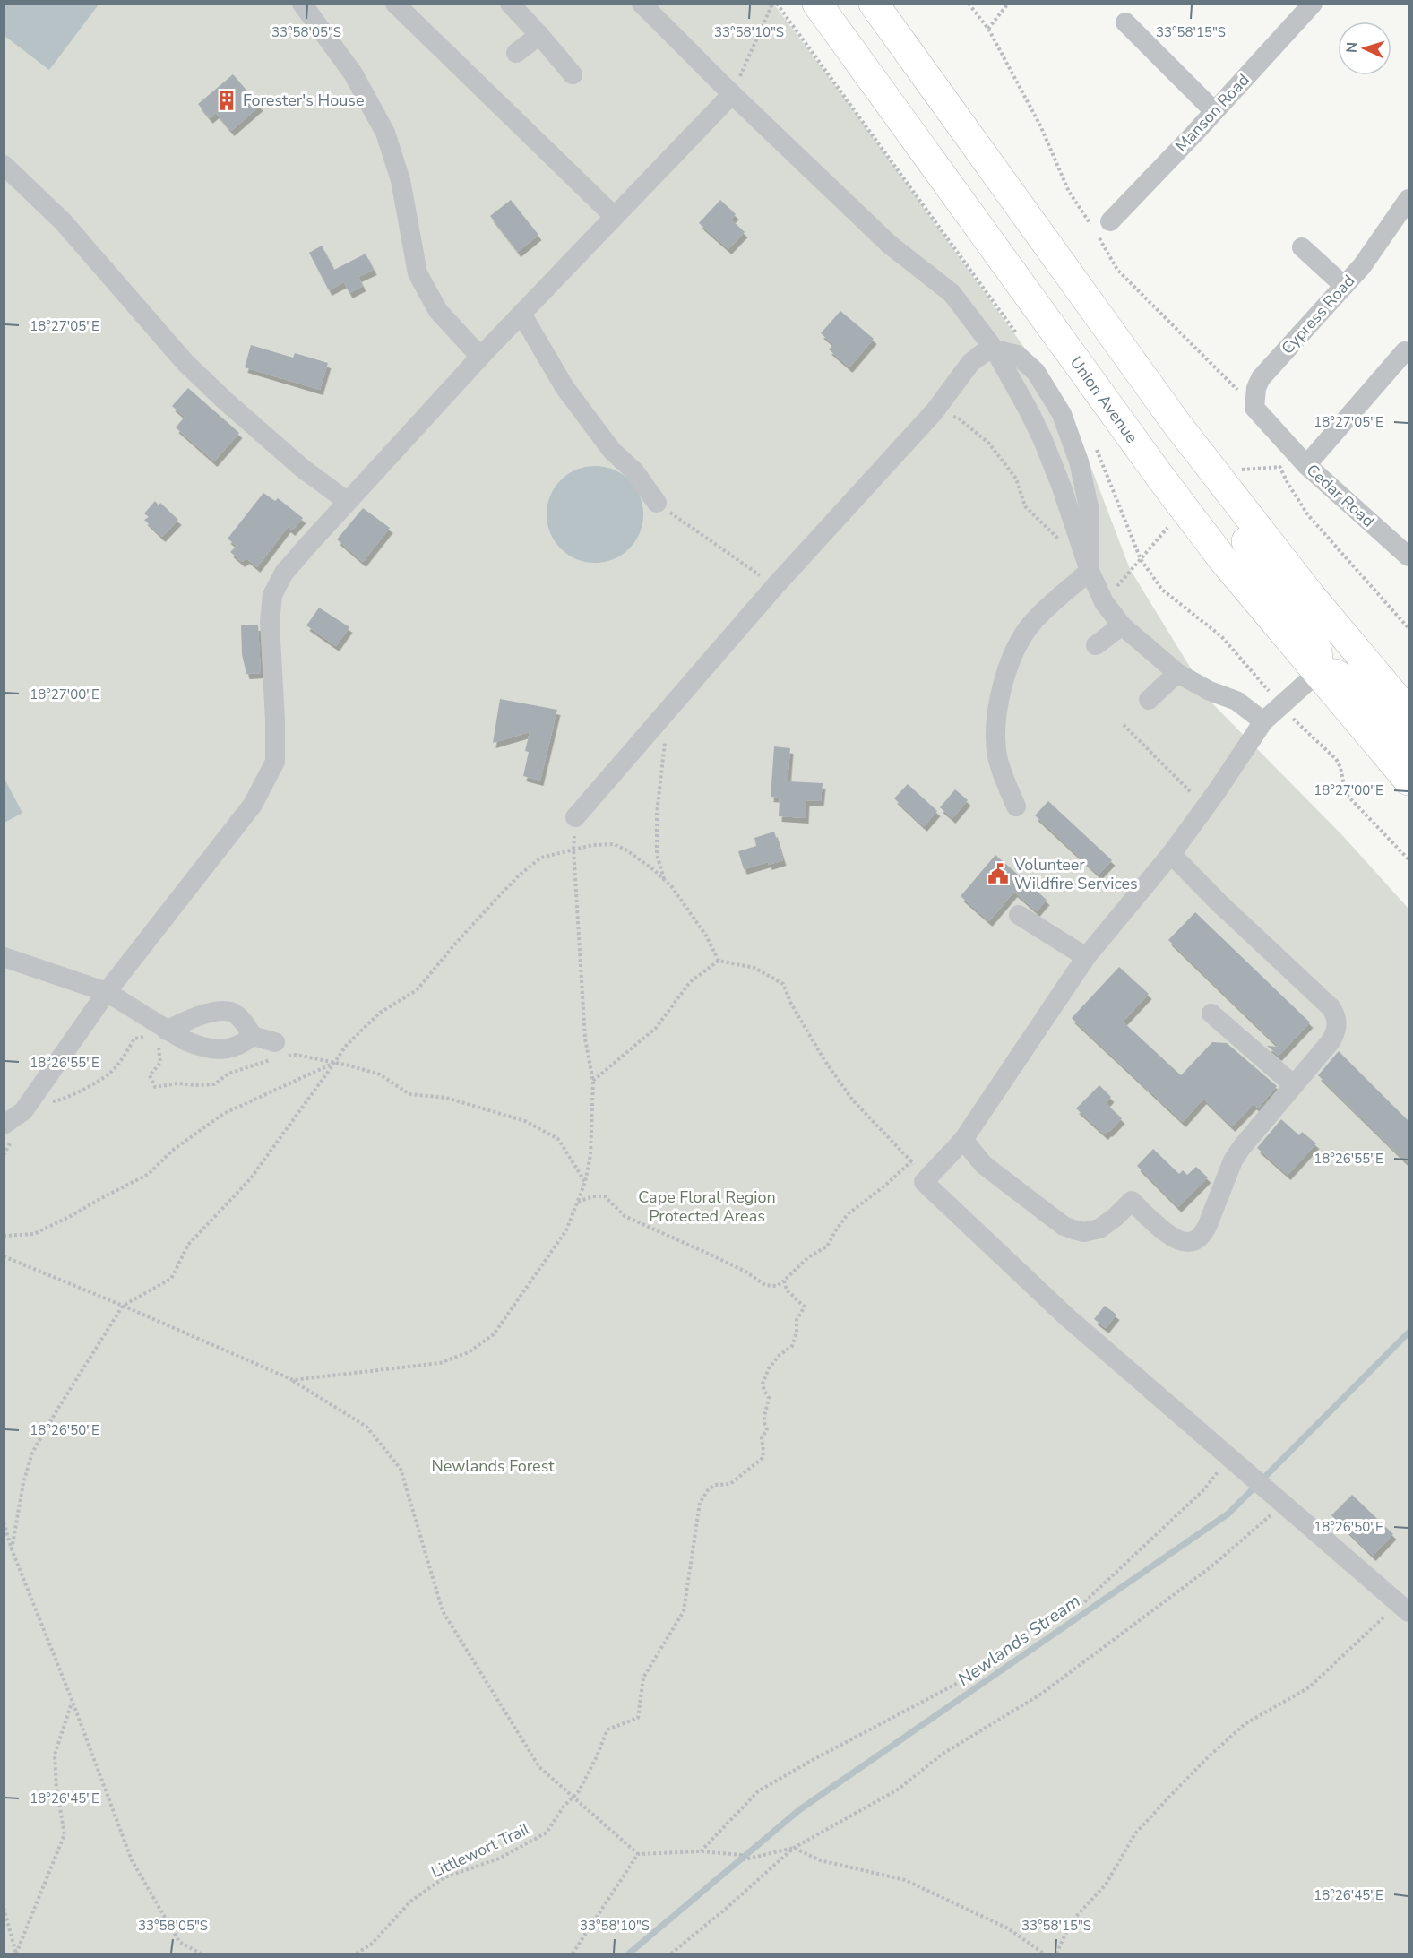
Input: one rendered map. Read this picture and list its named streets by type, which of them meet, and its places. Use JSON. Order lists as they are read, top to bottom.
{
  "streets": {
    "highway": ["Union Avenue"],
    "street": ["Manson Road", "Cypress Road", "Cedar Road"],
    "path": ["Littlewort Trail"]
  },
  "crossings": [
    ["Cypress Road", "Cedar Road"]
  ],
  "water": ["Newlands Stream"],
  "parks": ["Cape Floral Region Protected Areas", "Newlands Forest"],
  "places": {
    "building": ["Forester's House"],
    "public building": ["Volunteer Wildfire Services"]
  },
  "north": "left",
  "coordinates": [
    "33°58'05\"S",
    "33°58'10\"S",
    "33°58'15\"S",
    "18°27'05\"E",
    "18°27'00\"E",
    "18°26'55\"E",
    "18°26'50\"E",
    "18°26'45\"E"
  ]
}
